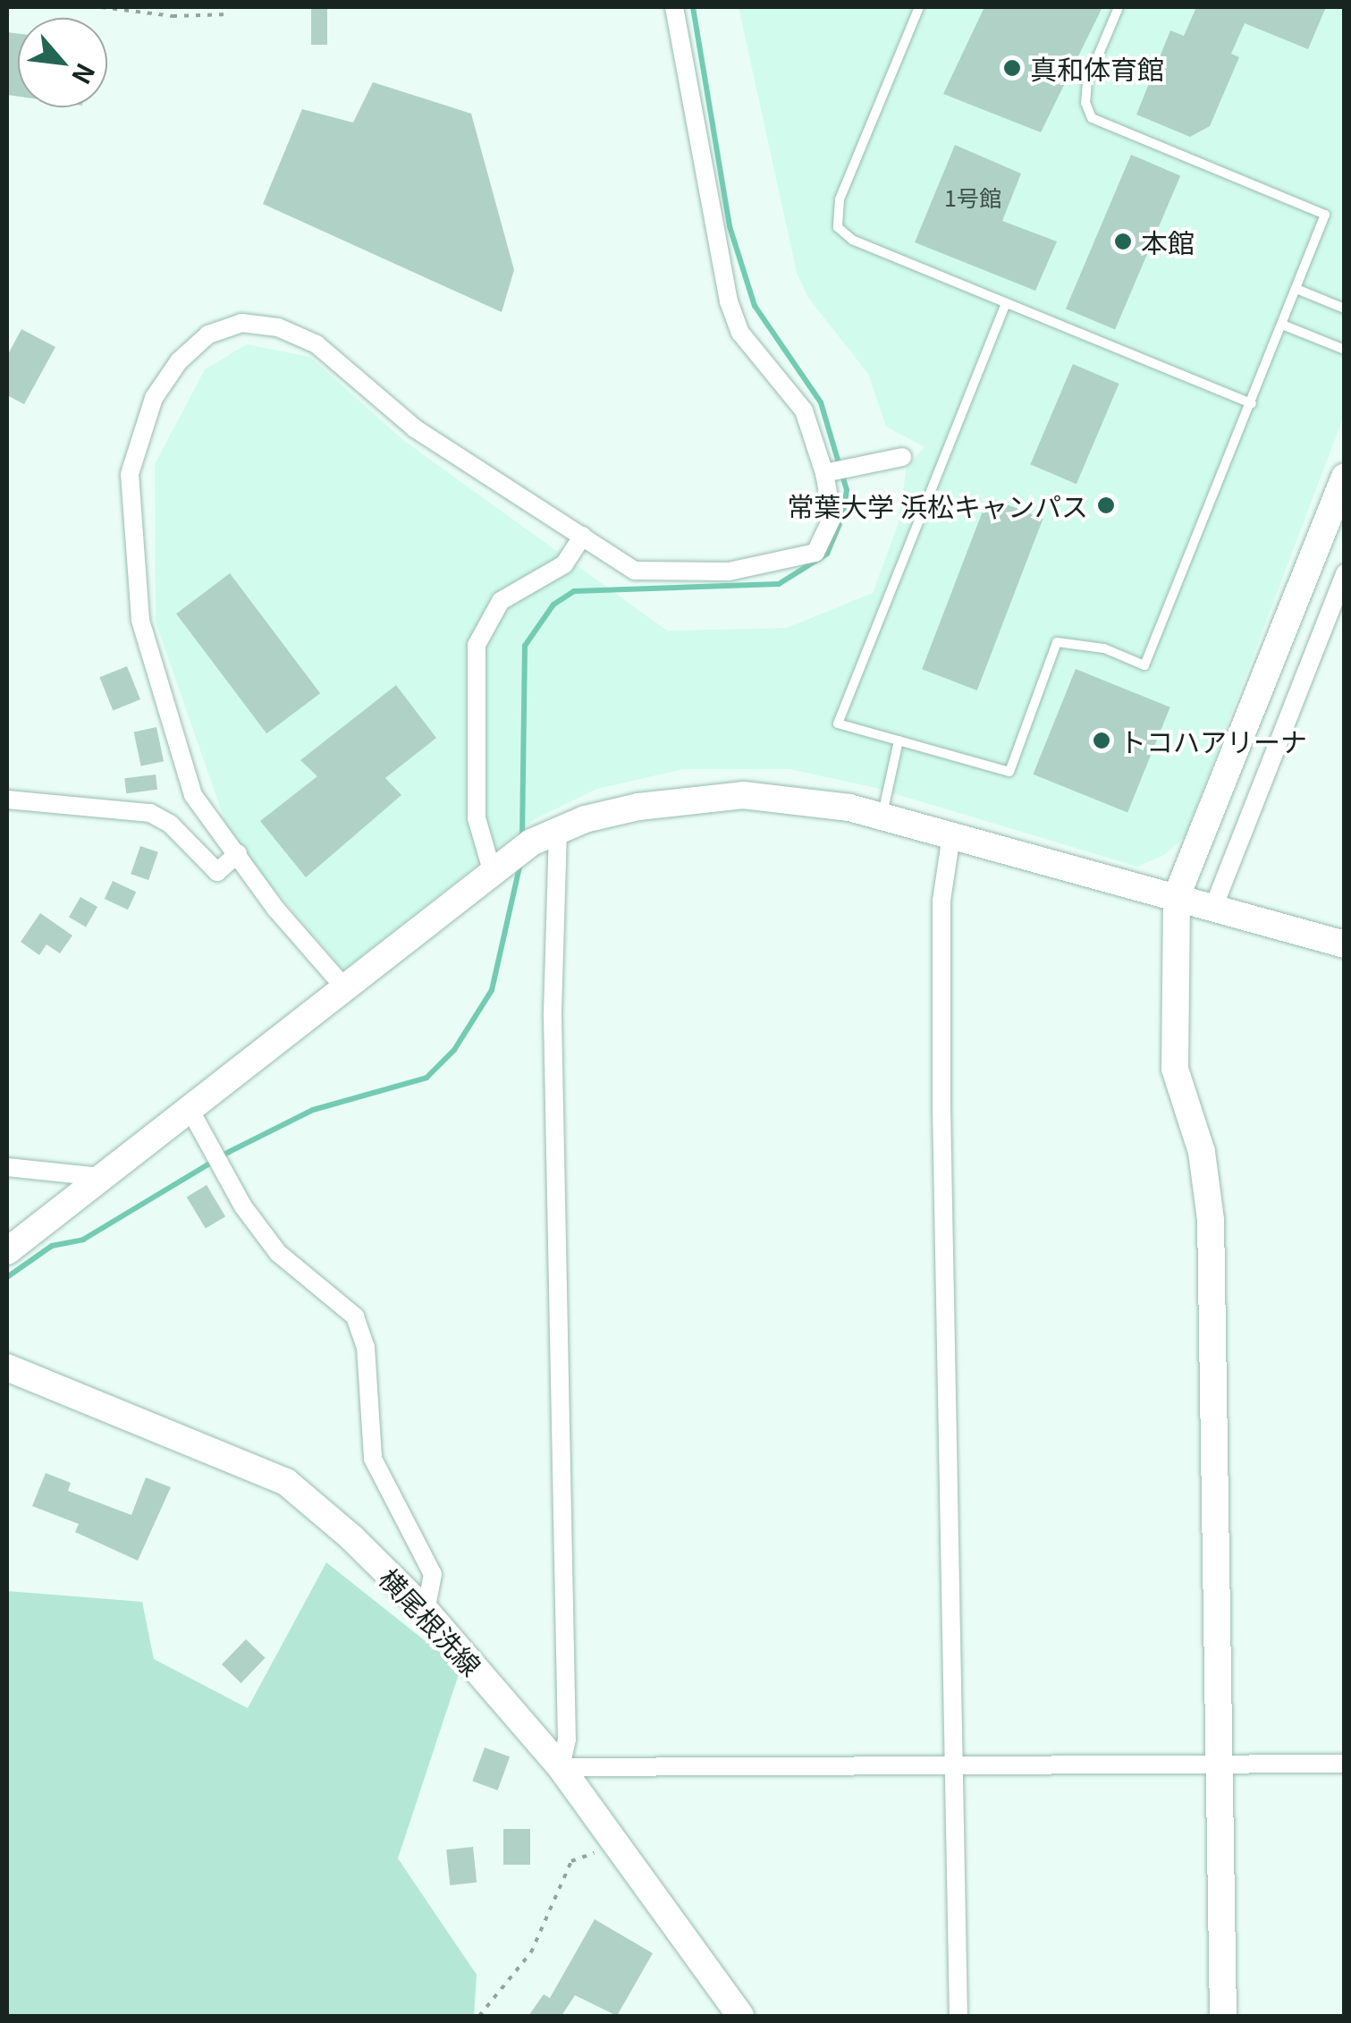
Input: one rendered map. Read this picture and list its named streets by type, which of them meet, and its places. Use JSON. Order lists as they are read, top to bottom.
{
  "streets": {
    "street": ["横尾根洗線"]
  },
  "places": [
    "真和体育館",
    "本館",
    "常葉大学 浜松キャンパス",
    "トコハアリーナ"
  ],
  "house_numbers": ["1号館"],
  "north": "bottom right"
}
